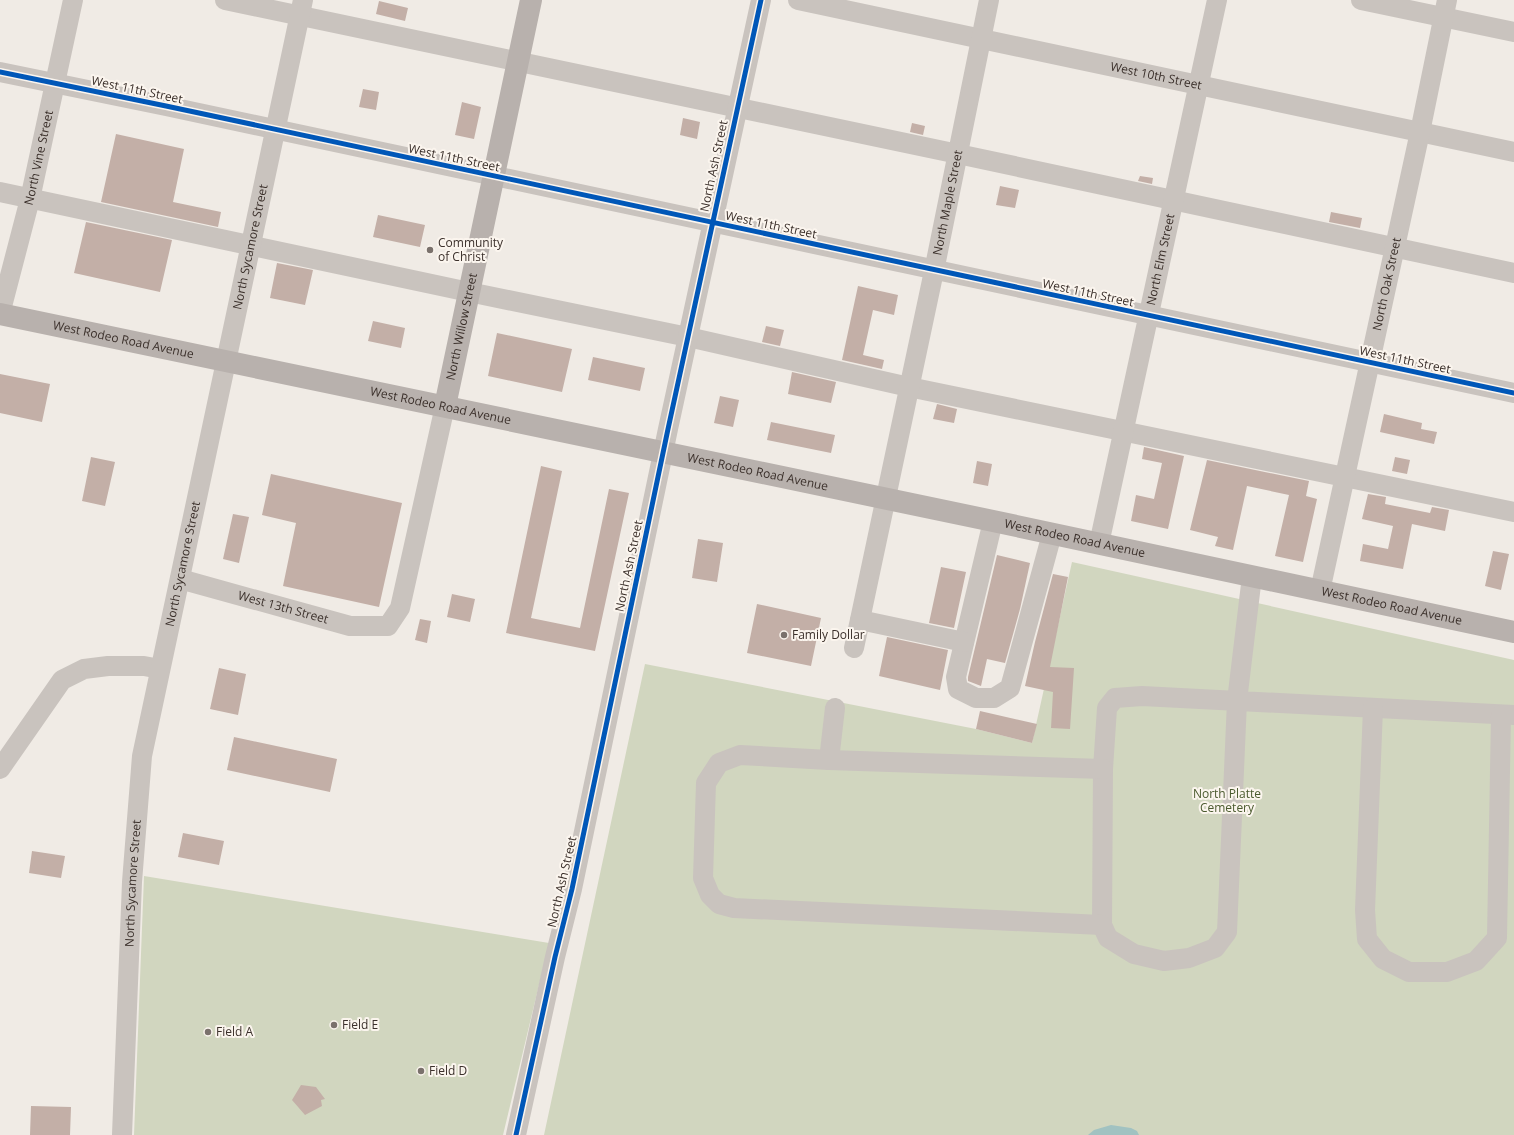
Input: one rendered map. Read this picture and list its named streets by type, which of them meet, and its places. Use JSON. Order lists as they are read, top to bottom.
{
  "streets": {
    "main road": ["North Willow Street", "West Rodeo Road Avenue"],
    "street": [
      "West 10th Street",
      "West 11th Street",
      "North Vine Street",
      "North Ash Street",
      "North Maple Street",
      "North Sycamore Street",
      "North Elm Street",
      "North Oak Street",
      "West 13th Street"
    ]
  },
  "crossings": [
    ["West 10th Street", "North Maple Street"],
    ["West 10th Street", "North Elm Street"],
    ["West 10th Street", "North Oak Street"],
    ["West 11th Street", "North Vine Street"],
    ["West 11th Street", "North Ash Street"],
    ["West 11th Street", "North Maple Street"],
    ["West 11th Street", "North Sycamore Street"],
    ["West 11th Street", "North Elm Street"],
    ["West 11th Street", "North Oak Street"],
    ["West 11th Street", "North Willow Street"],
    ["North Vine Street", "West Rodeo Road Avenue"],
    ["North Ash Street", "West Rodeo Road Avenue"],
    ["North Maple Street", "West Rodeo Road Avenue"],
    ["North Sycamore Street", "West Rodeo Road Avenue"],
    ["North Sycamore Street", "West 13th Street"],
    ["North Elm Street", "West Rodeo Road Avenue"],
    ["North Oak Street", "West Rodeo Road Avenue"],
    ["North Willow Street", "West Rodeo Road Avenue"],
    ["North Willow Street", "West 13th Street"]
  ],
  "parks": ["North Platte Cemetery"],
  "places": [
    "Community of Christ",
    "Family Dollar",
    "Field E",
    "Field A",
    "Field D"
  ]
}
